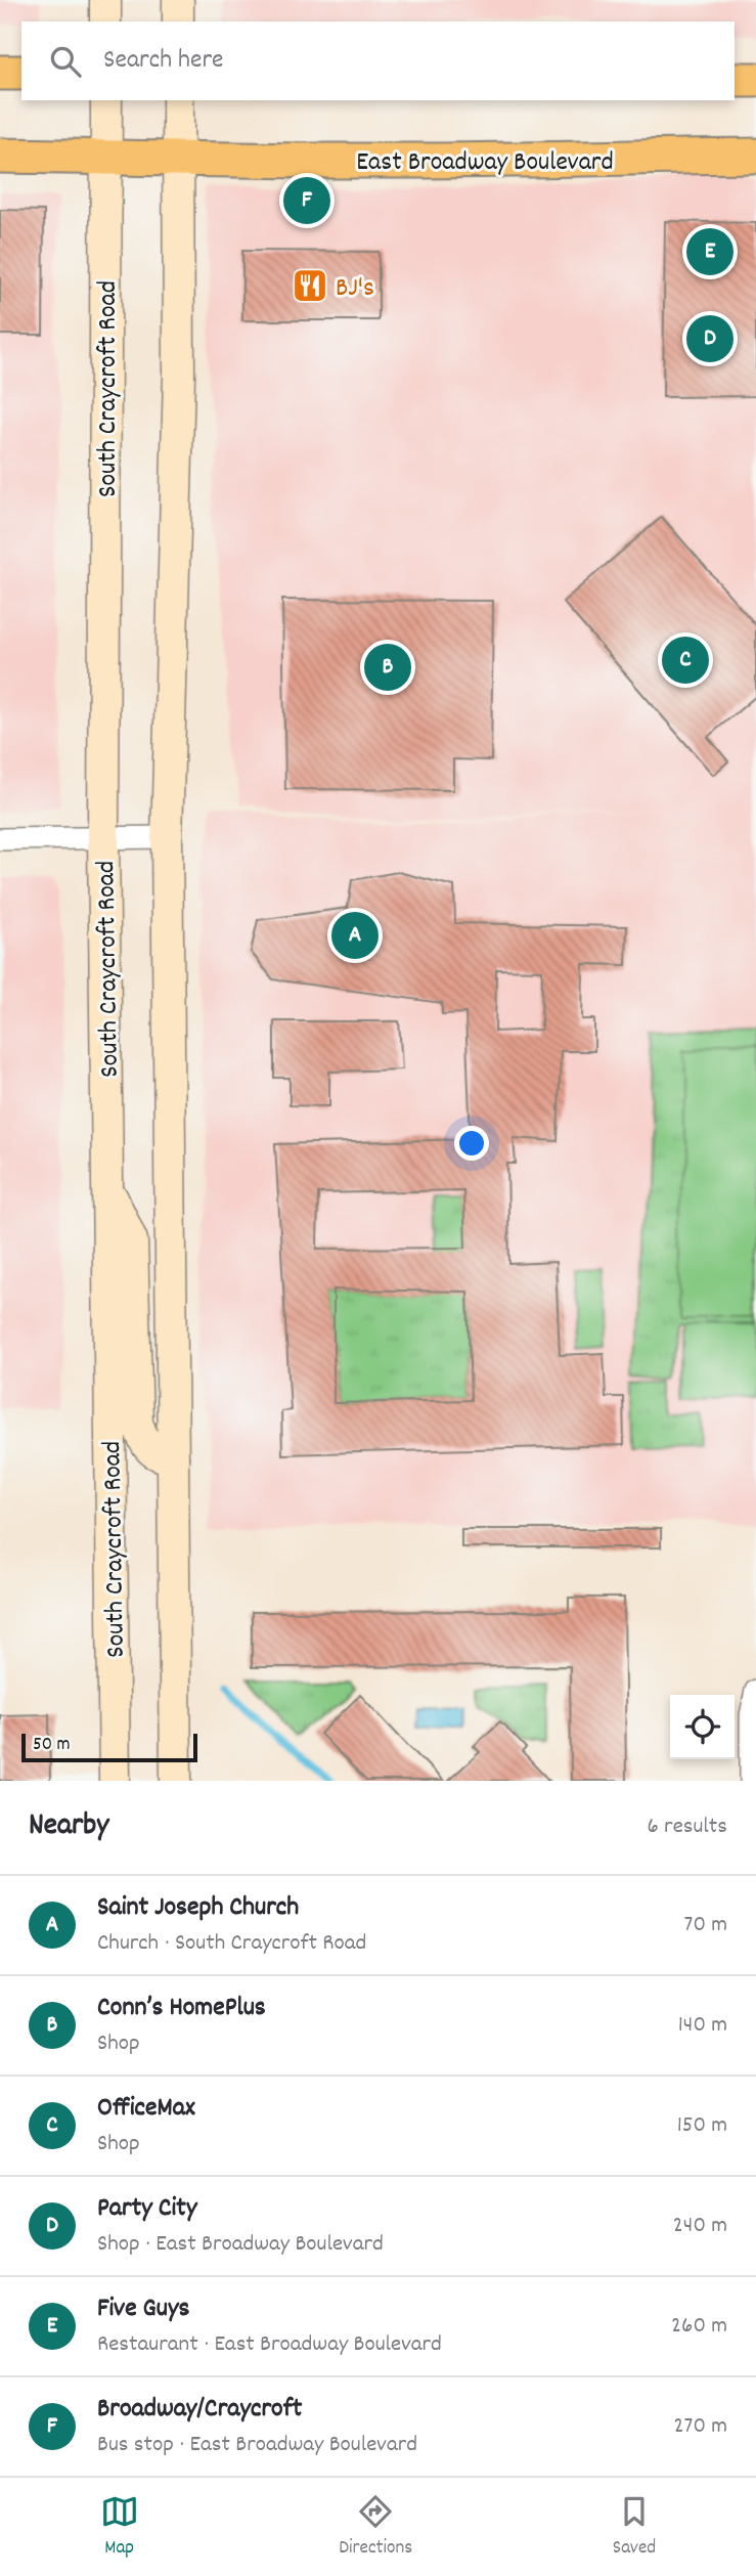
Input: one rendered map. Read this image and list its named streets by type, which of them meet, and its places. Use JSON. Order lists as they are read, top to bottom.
{
  "streets": {
    "main road": ["East Broadway Boulevard", "South Craycroft Road"]
  },
  "crossings": [
    ["East Broadway Boulevard", "South Craycroft Road"]
  ],
  "places": {
    "restaurant": ["BJ's"]
  },
  "scale_bar": "50 m",
  "page": {
    "search": "Search here",
    "pins": [
      "F",
      "E",
      "D",
      "C",
      "B",
      "A"
    ],
    "scale": "50 m",
    "heading": ["Nearby", "6 results"],
    "list": [
      {
        "mark": "A",
        "name": "Saint Joseph Church",
        "note": "Church · South Craycroft Road",
        "value": "70 m"
      },
      {
        "mark": "B",
        "name": "Conn’s HomePlus",
        "note": "Shop",
        "value": "140 m"
      },
      {
        "mark": "C",
        "name": "OfficeMax",
        "note": "Shop",
        "value": "150 m"
      },
      {
        "mark": "D",
        "name": "Party City",
        "note": "Shop · East Broadway Boulevard",
        "value": "240 m"
      },
      {
        "mark": "E",
        "name": "Five Guys",
        "note": "Restaurant · East Broadway Boulevard",
        "value": "260 m"
      },
      {
        "mark": "F",
        "name": "Broadway/Craycroft",
        "note": "Bus stop · East Broadway Boulevard",
        "value": "270 m"
      }
    ],
    "nav": ["Map", "Directions", "Saved"]
  }
}
